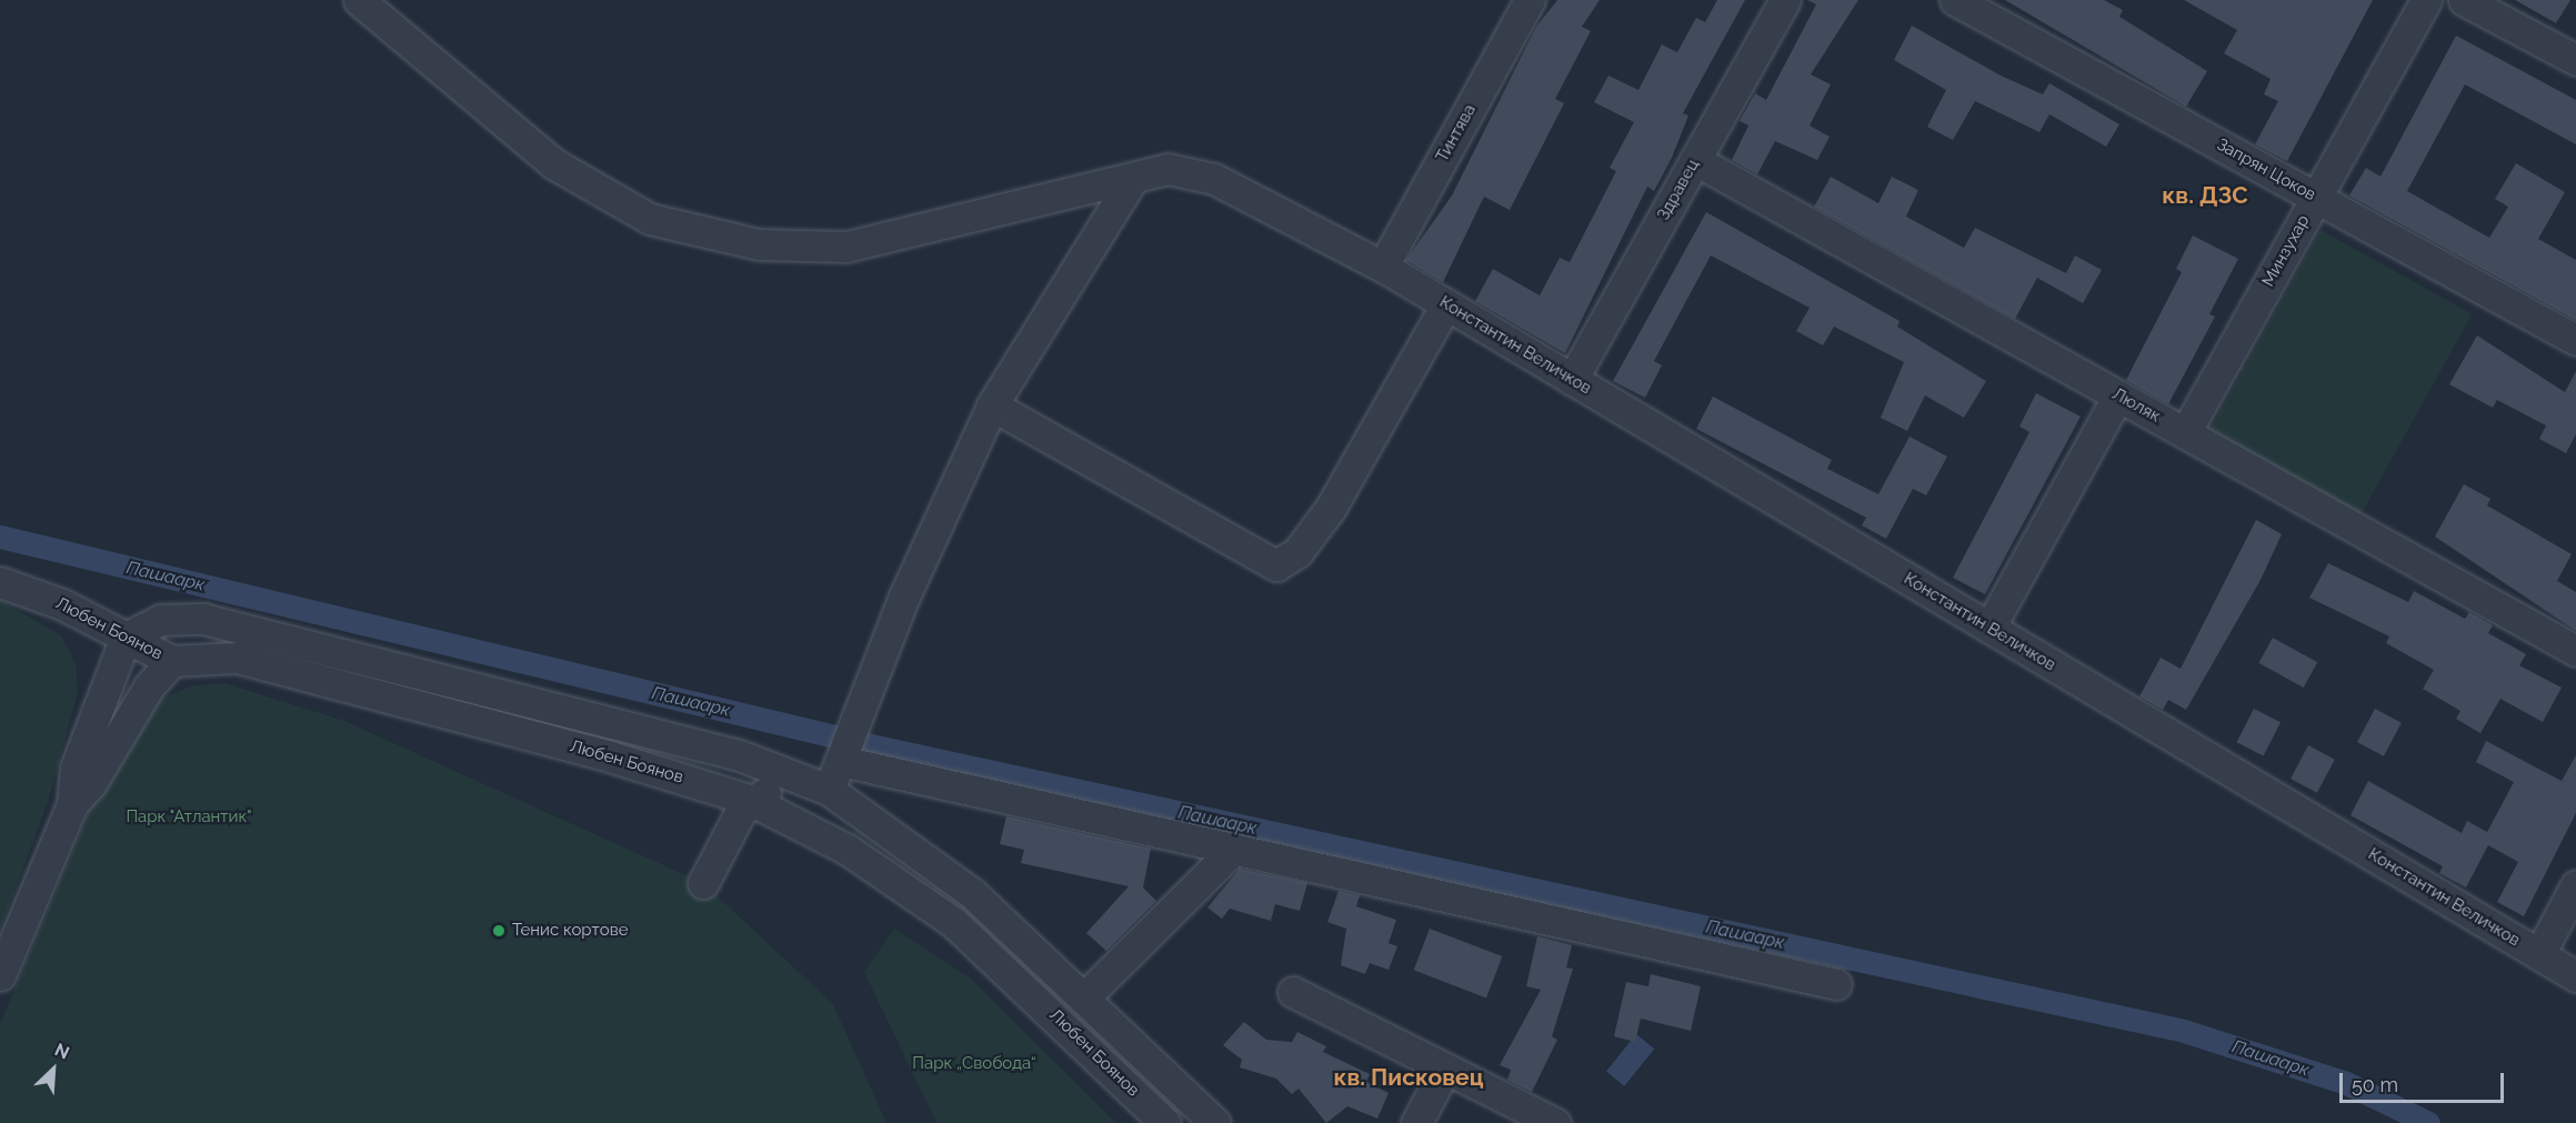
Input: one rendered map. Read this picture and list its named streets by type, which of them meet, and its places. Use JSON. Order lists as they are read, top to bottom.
{
  "streets": {
    "street": [
      "Тинтява",
      "Запрян Цоков",
      "Здравец",
      "Минзухар",
      "Константин Величков",
      "Люляк",
      "Любен Боянов"
    ]
  },
  "crossings": [
    ["Тинтява", "Константин Величков"],
    ["Запрян Цоков", "Минзухар"],
    ["Здравец", "Константин Величков"],
    ["Здравец", "Люляк"],
    ["Минзухар", "Люляк"]
  ],
  "districts": ["кв. ДЗС", "кв. Писковец"],
  "water": ["Пашаарк"],
  "parks": ["Парк \"Атлантик\"", "Парк „Свобода“"],
  "places": ["Тенис кортове"],
  "scale_bar": "50 m",
  "north": "top right"
}
